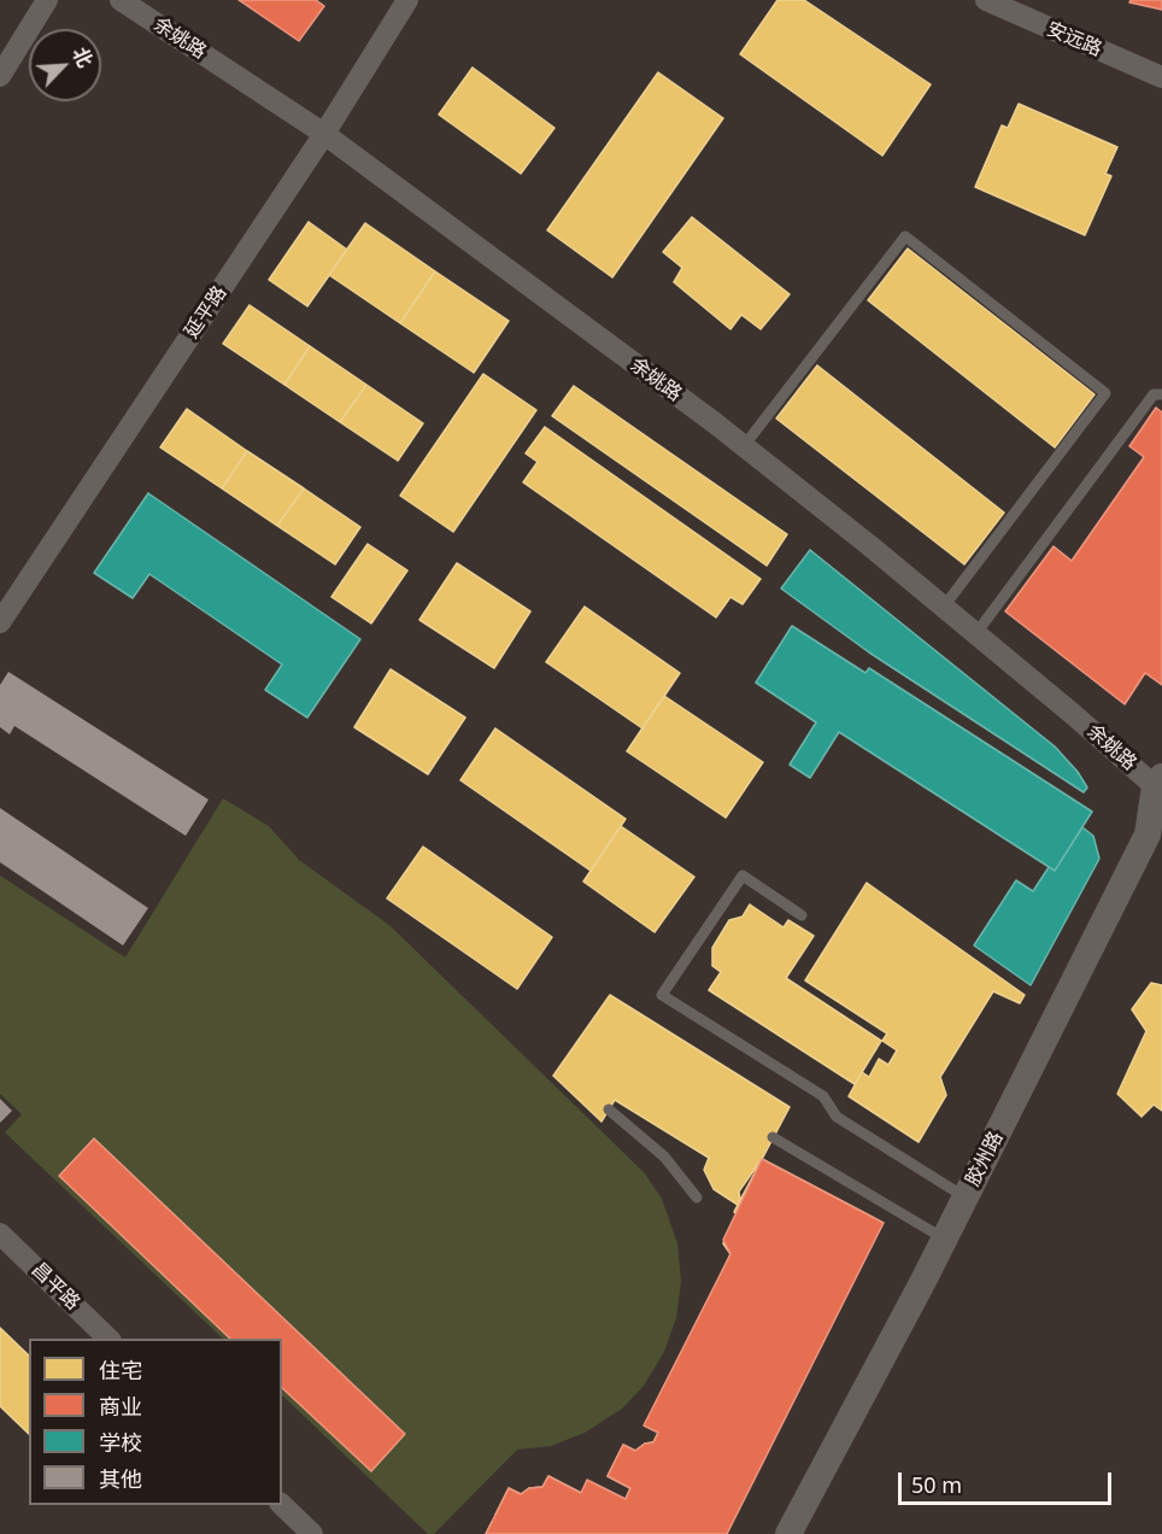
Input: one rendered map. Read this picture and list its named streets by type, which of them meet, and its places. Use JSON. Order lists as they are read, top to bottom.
{
  "streets": {
    "street": [
      "余姚路",
      "安远路",
      "延平路",
      "胶州路",
      "昌平路"
    ]
  },
  "crossings": [
    ["余姚路", "延平路"],
    ["余姚路", "胶州路"]
  ],
  "legend": [
    "住宅",
    "商业",
    "学校",
    "其他"
  ],
  "scale_bar": "50 m",
  "north": "top right"
}
